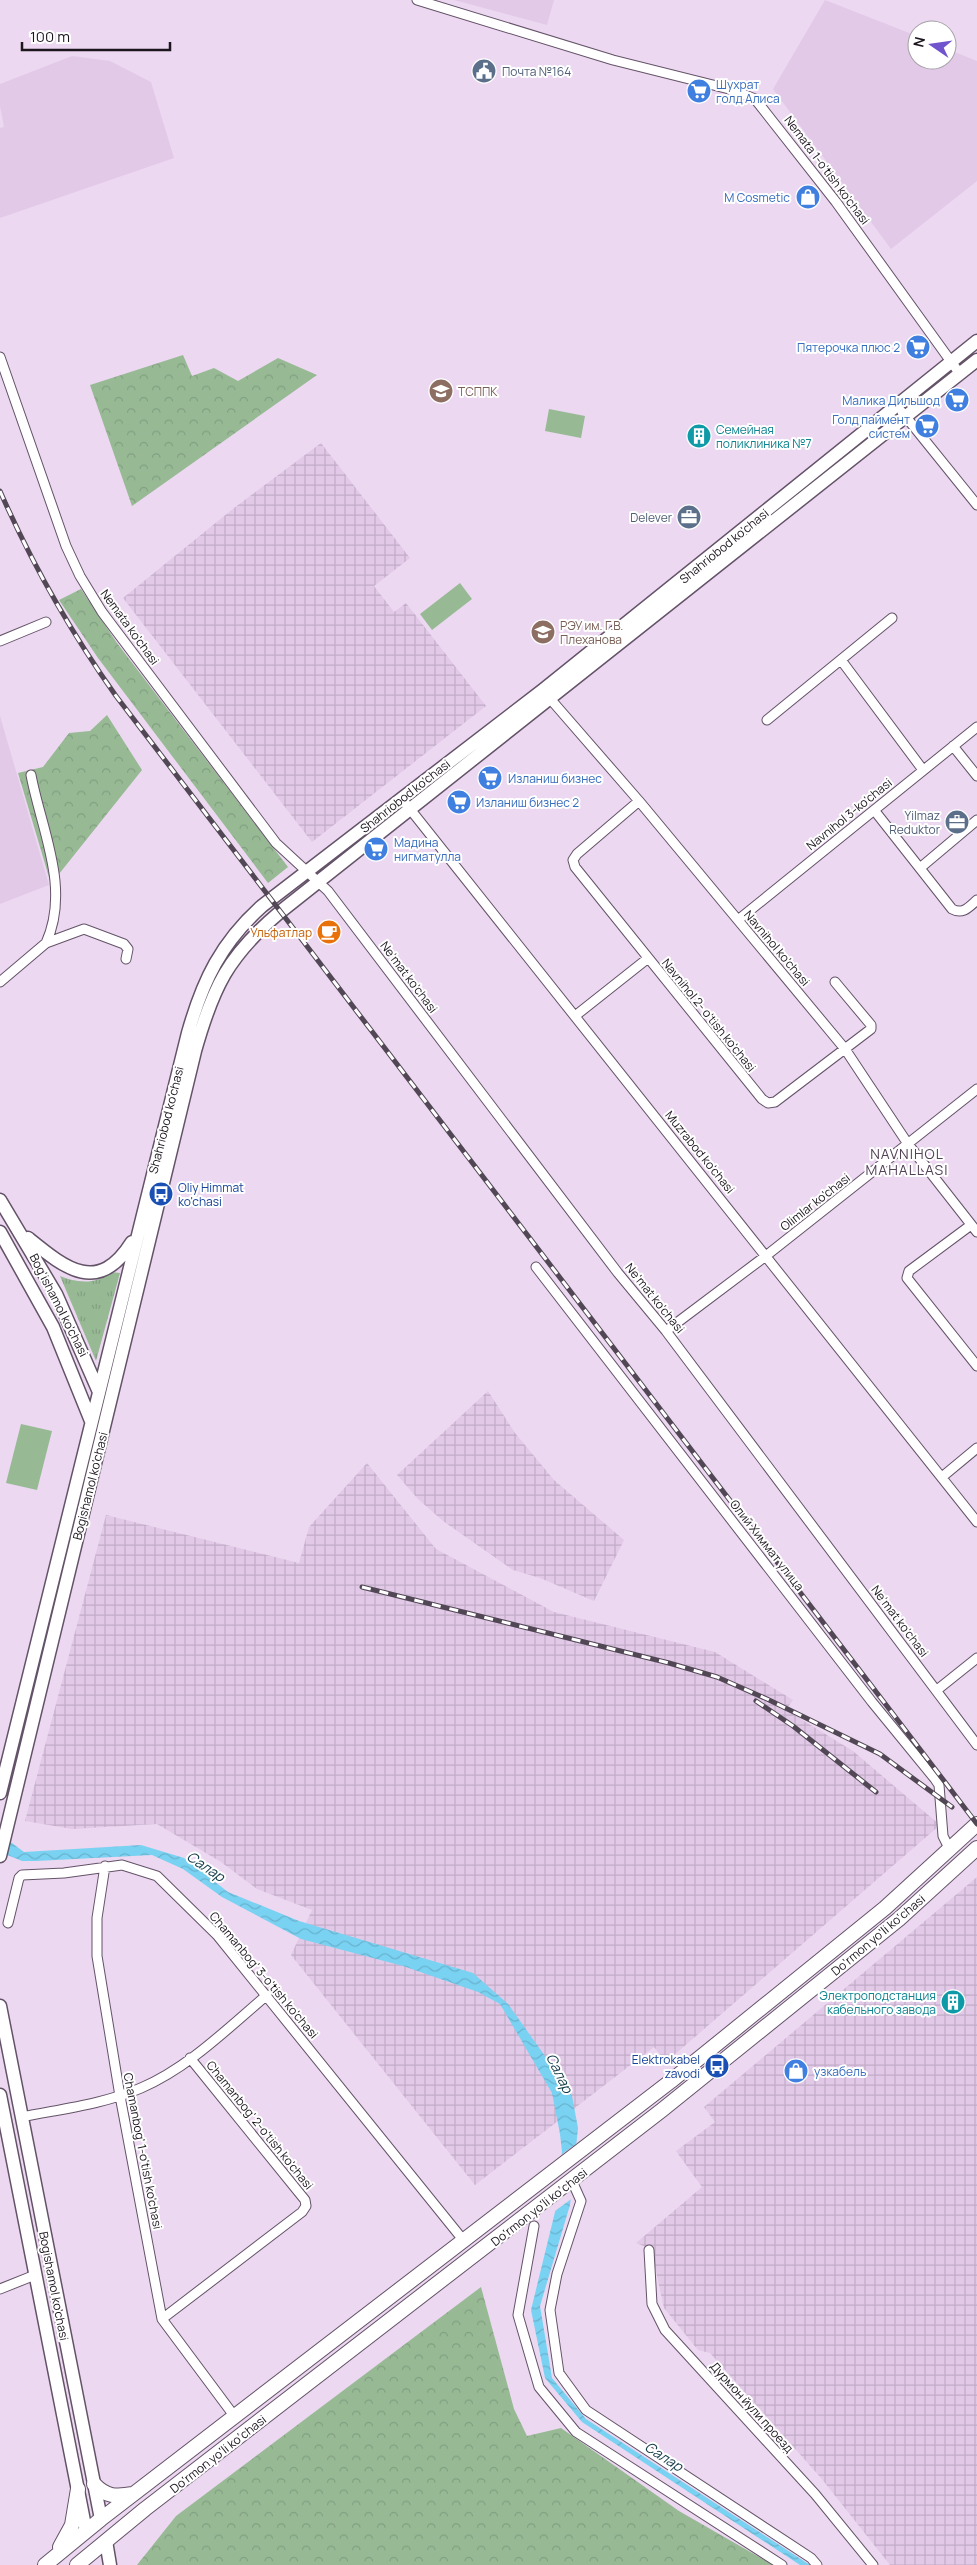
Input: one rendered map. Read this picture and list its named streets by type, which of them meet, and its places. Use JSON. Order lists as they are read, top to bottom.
{
  "streets": {
    "main road": [
      "Shahriobod ko'chasi",
      "Bog'ishamol ko'chasi",
      "Bogishamol ko'chasi",
      "Do‘rmon yo‘li ko‘chasi"
    ],
    "street": [
      "Nemata 1-o'tish ko'chasi",
      "Nemata ko'chasi",
      "Navnihol 3-ko'chasi",
      "Navnihol ko'chasi",
      "Ne'mat ko'chasi",
      "Navnihol 2- o'tish ko'chasi",
      "Muzrabod ko'chasi",
      "Olimlar ko'chasi",
      "Олий Химмат улица",
      "Chamanbog' 3-o'tish ko'chasi",
      "Chamanbog' 2-o'tish ko'chasi",
      "Chamanbog' 1-o'tish ko'chasi",
      "Дурмон йули проезд"
    ]
  },
  "crossings": [
    ["Nemata 1-o'tish ko'chasi", "Shahriobod ko'chasi"],
    ["Shahriobod ko'chasi", "Nemata ko'chasi"],
    ["Shahriobod ko'chasi", "Navnihol ko'chasi"],
    ["Shahriobod ko'chasi", "Ne'mat ko'chasi"],
    ["Shahriobod ko'chasi", "Muzrabod ko'chasi"],
    ["Shahriobod ko'chasi", "Bog'ishamol ko'chasi"],
    ["Shahriobod ko'chasi", "Bogishamol ko'chasi"],
    ["Nemata ko'chasi", "Ne'mat ko'chasi"],
    ["Navnihol 3-ko'chasi", "Navnihol ko'chasi"],
    ["Navnihol ko'chasi", "Navnihol 2- o'tish ko'chasi"],
    ["Navnihol ko'chasi", "Olimlar ko'chasi"],
    ["Ne'mat ko'chasi", "Olimlar ko'chasi"],
    ["Muzrabod ko'chasi", "Olimlar ko'chasi"],
    ["Bog'ishamol ko'chasi", "Bogishamol ko'chasi"],
    ["Bogishamol ko'chasi", "Do‘rmon yo‘li ko‘chasi"],
    ["Олий Химмат улица", "Do‘rmon yo‘li ko‘chasi"],
    ["Do‘rmon yo‘li ko‘chasi", "Chamanbog' 3-o'tish ko'chasi"],
    ["Do‘rmon yo‘li ko‘chasi", "Chamanbog' 1-o'tish ko'chasi"],
    ["Chamanbog' 3-o'tish ko'chasi", "Chamanbog' 1-o'tish ko'chasi"],
    ["Chamanbog' 2-o'tish ko'chasi", "Chamanbog' 1-o'tish ko'chasi"]
  ],
  "districts": ["NAVNIHOL MAHALLASI"],
  "water": ["Салар"],
  "places": {
    "public building": ["Почта №164"],
    "supermarket": [
      "Шухрат голд Алиса",
      "Пятерочка плюс 2",
      "Малика Дильшод",
      "Голд паймент систем",
      "Изланиш бизнес",
      "Изланиш бизнес 2",
      "Мадина нигматулла"
    ],
    "shop": ["M Cosmetic", "узкабель"],
    "school or university": ["ТСППК", "РЭУ им. Г.В. Плеханова"],
    "building": ["Cемейная поликлиника №7", "Электроподстанция кабельного завода"],
    "office": ["Delever", "Yilmaz Reduktor"],
    "cafe": ["Ульфатлар"],
    "bus stop": ["Oliy Himmat ko'chasi", "Elektrokabel zavodi"]
  },
  "scale_bar": "100 m",
  "north": "left"
}
